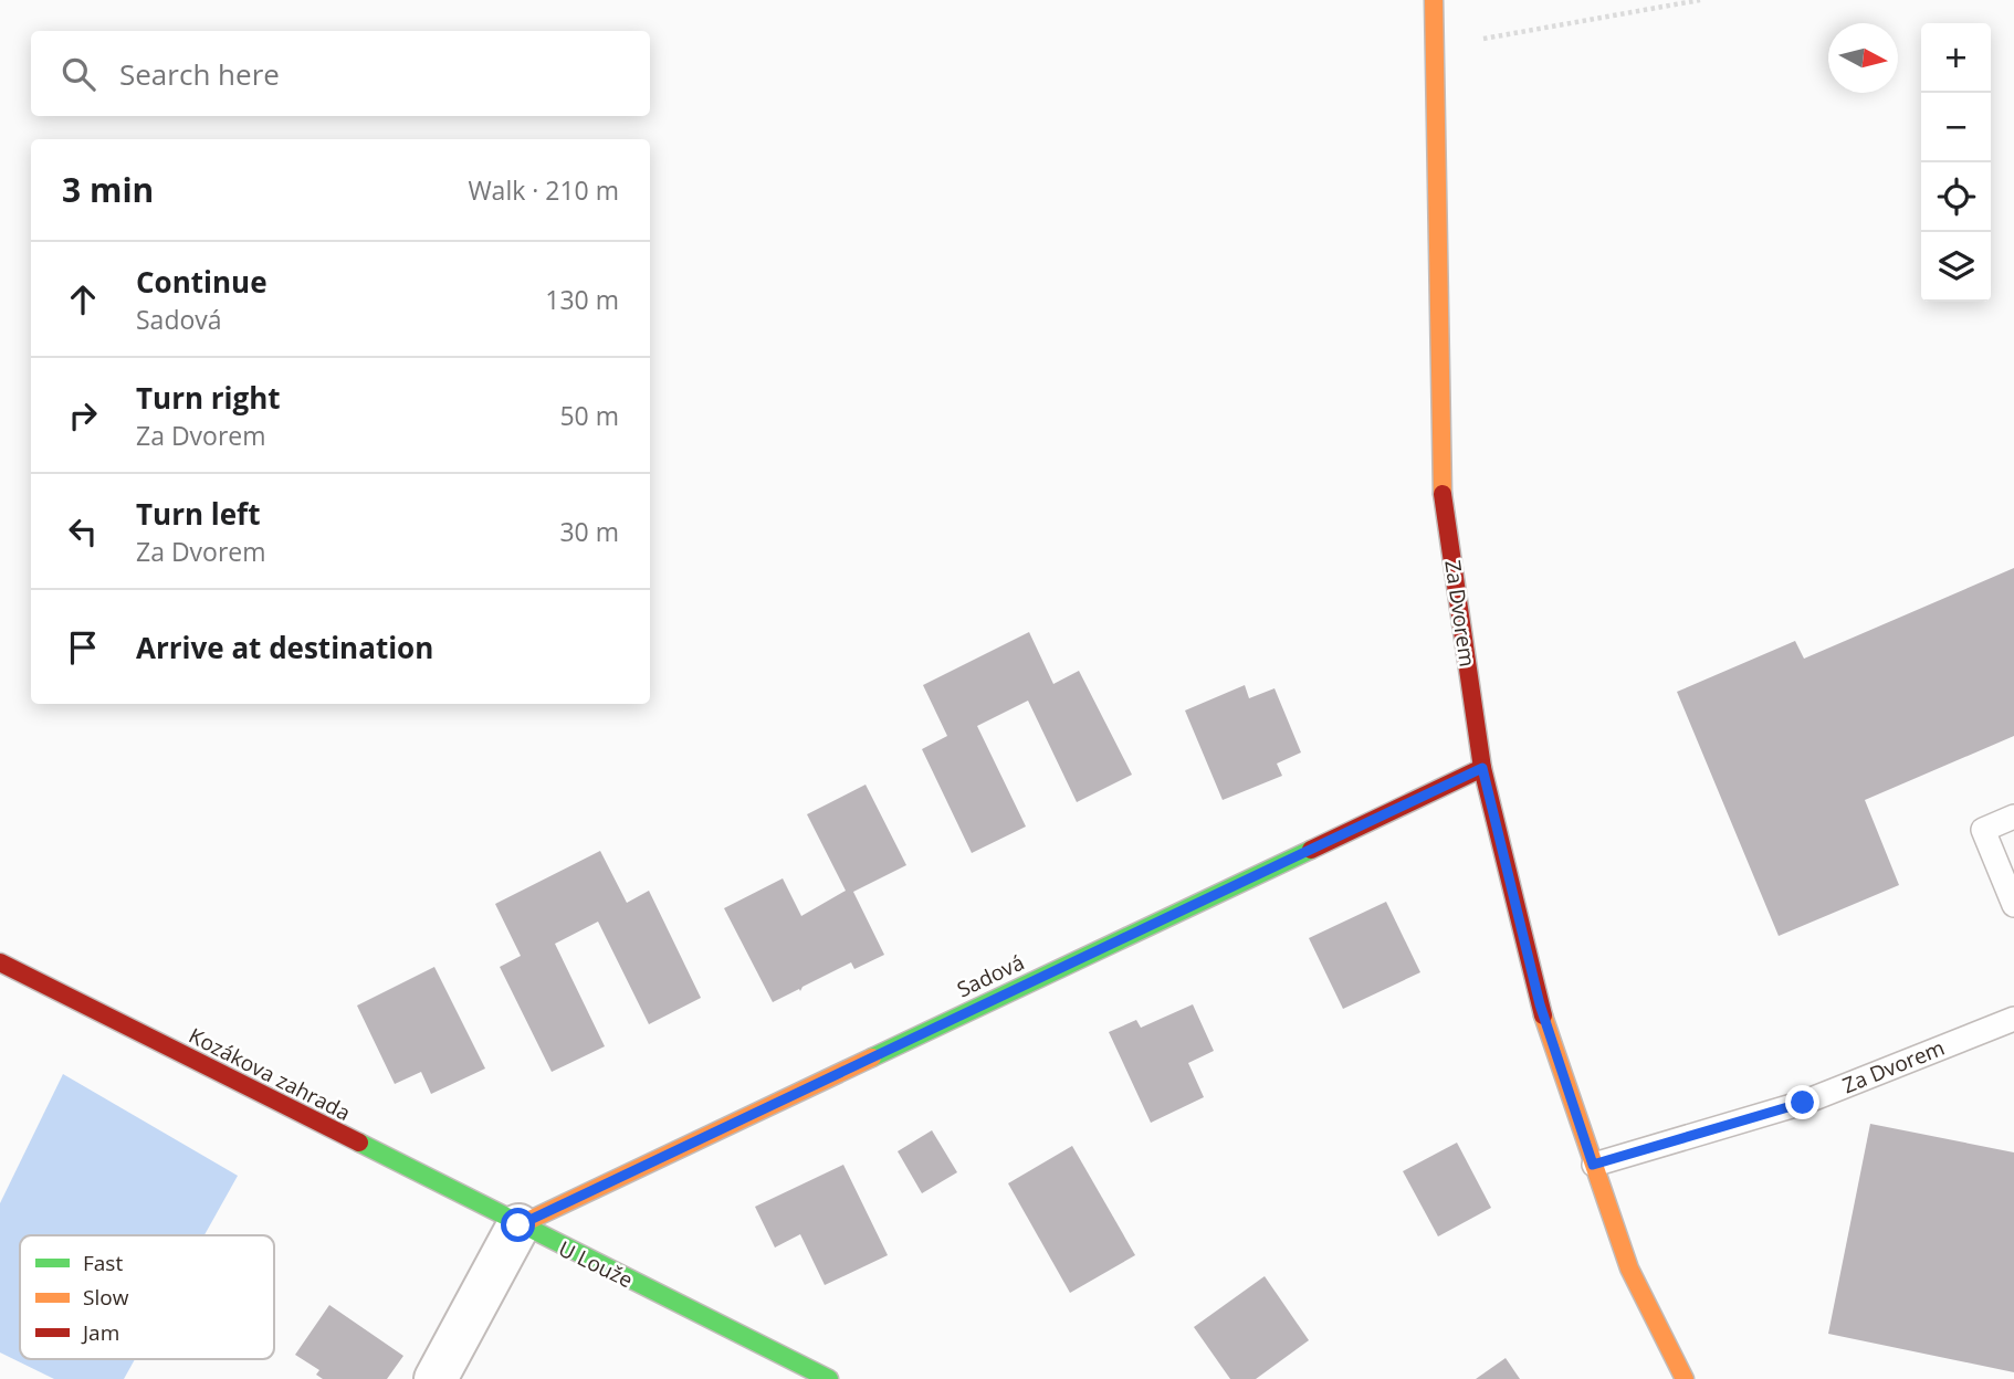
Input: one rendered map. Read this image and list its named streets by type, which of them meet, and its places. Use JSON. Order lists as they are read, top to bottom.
{
  "streets": {
    "street": [
      "Za Dvorem",
      "Sadová",
      "Kozákova zahrada",
      "U Louže"
    ]
  },
  "crossings": [
    ["Za Dvorem", "Sadová"],
    ["Sadová", "Kozákova zahrada"],
    ["Sadová", "U Louže"],
    ["Kozákova zahrada", "U Louže"]
  ],
  "legend": ["Fast", "Slow", "Jam"],
  "north": "right",
  "page": {
    "map_buttons": ["+", "−"],
    "search": "Search here",
    "heading": ["3 min", "Walk · 210 m"],
    "list": [
      ["Continue", "Sadová", "130 m"],
      ["Turn right", "Za Dvorem", "50 m"],
      ["Turn left", "Za Dvorem", "30 m"],
      "Arrive at destination"
    ]
  }
}
